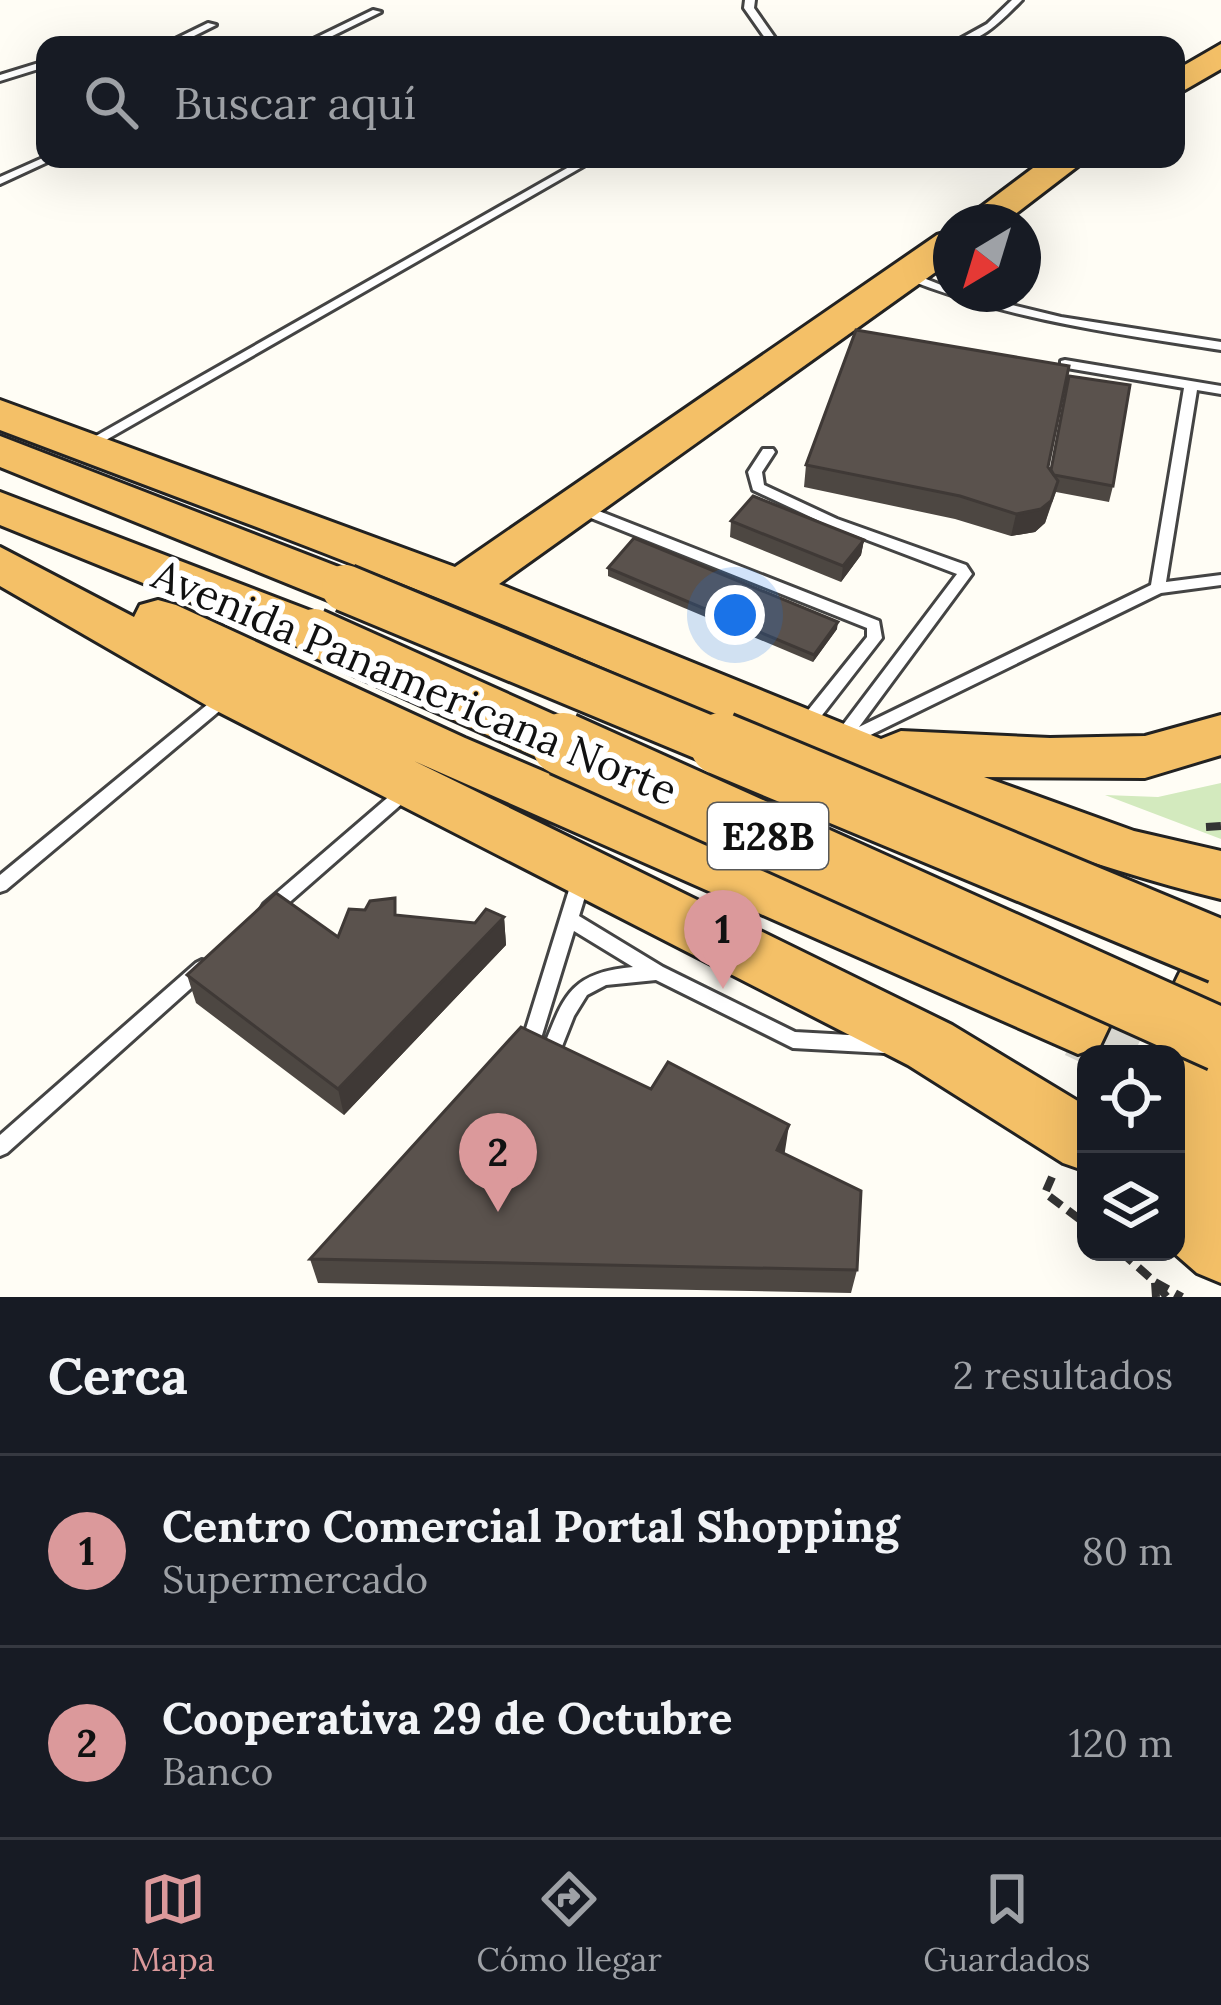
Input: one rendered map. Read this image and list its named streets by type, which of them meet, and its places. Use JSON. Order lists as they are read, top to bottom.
{
  "streets": {
    "highway": ["Avenida Panamericana Norte", "E28B"]
  },
  "north": "bottom left",
  "page": {
    "search": "Buscar aquí",
    "pins": ["1", "2"],
    "heading": ["Cerca", "2 resultados"],
    "list": [
      {
        "mark": "1",
        "name": "Centro Comercial Portal Shopping",
        "note": "Supermercado",
        "value": "80 m"
      },
      {
        "mark": "2",
        "name": "Cooperativa 29 de Octubre",
        "note": "Banco",
        "value": "120 m"
      }
    ],
    "nav": ["Mapa", "Cómo llegar", "Guardados"]
  }
}
